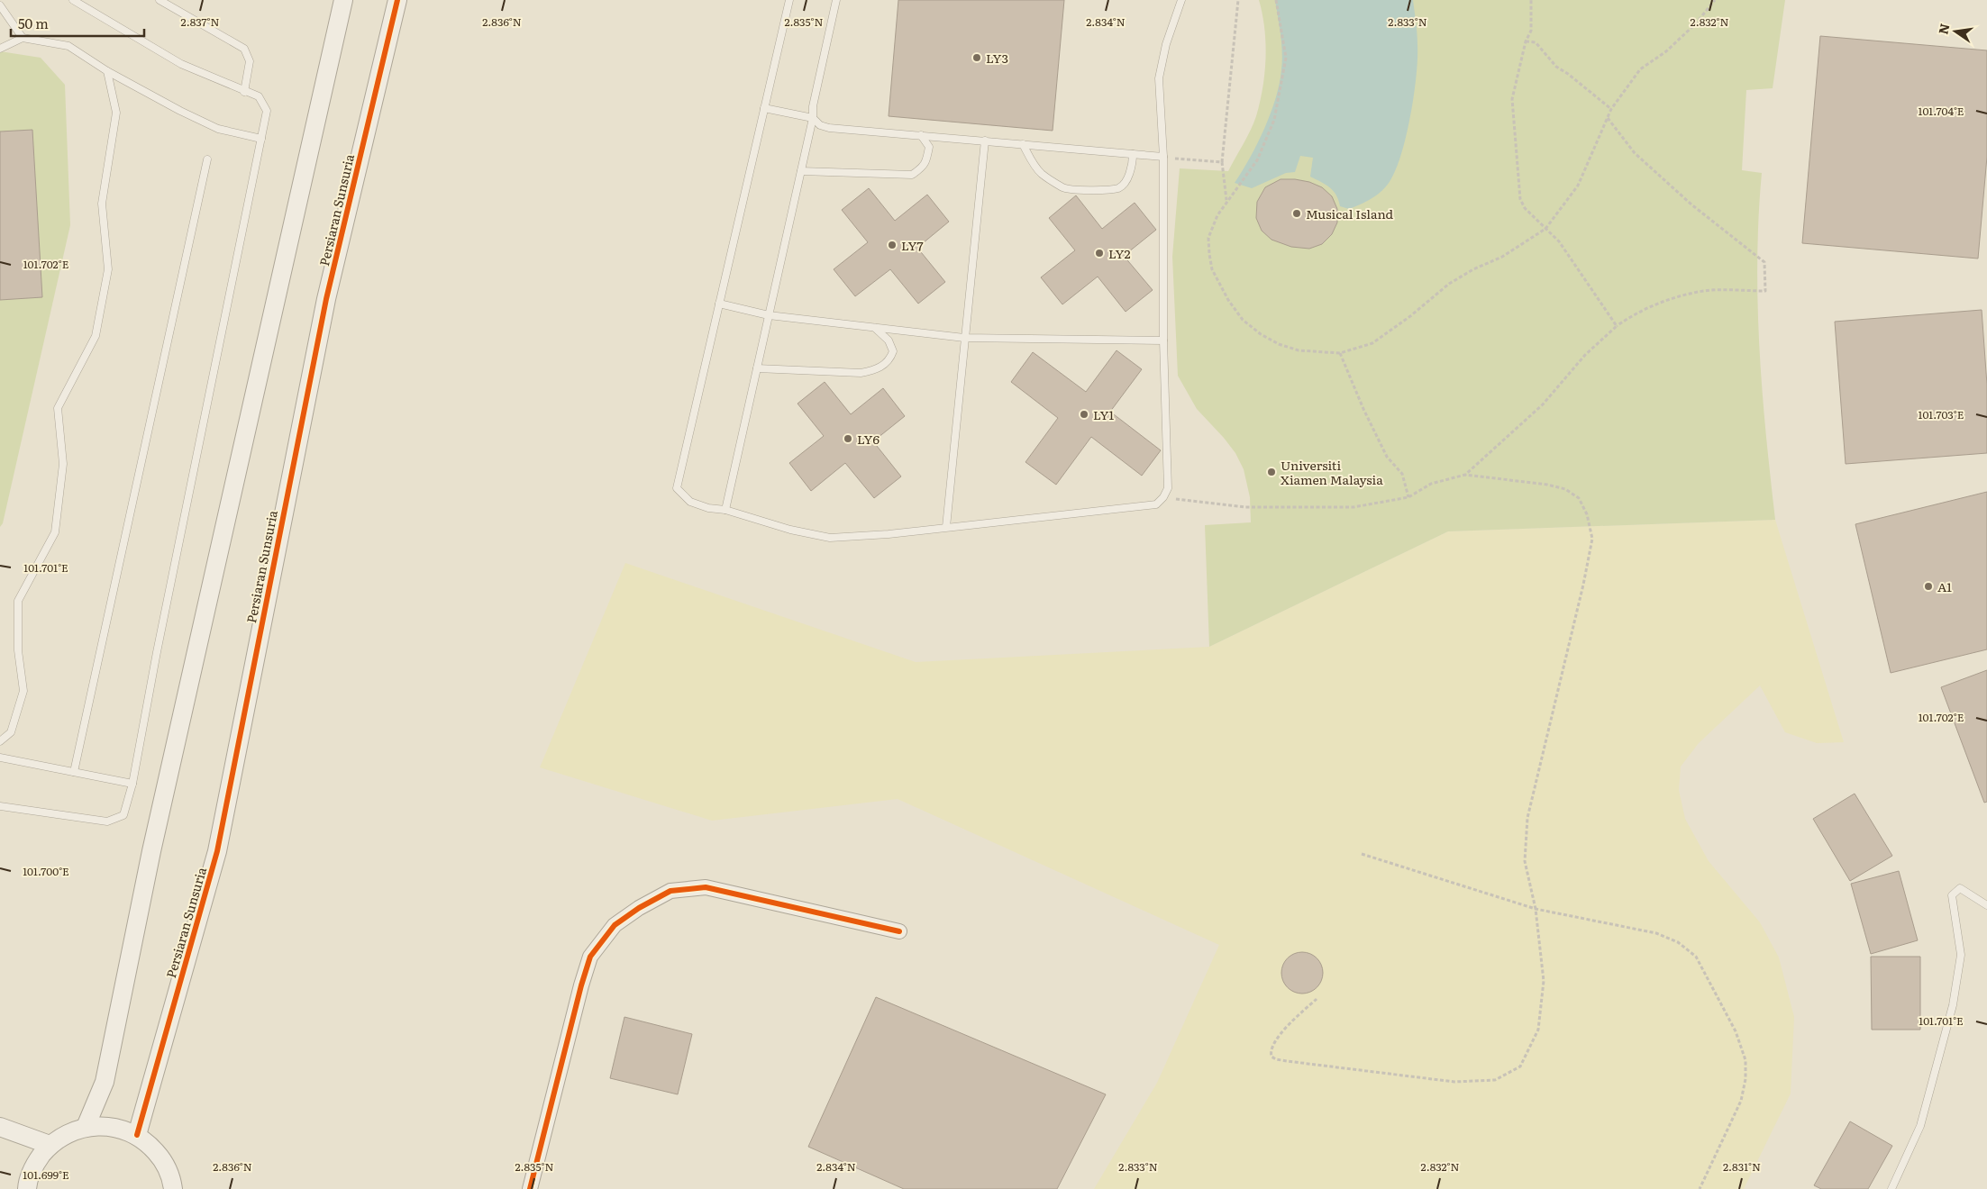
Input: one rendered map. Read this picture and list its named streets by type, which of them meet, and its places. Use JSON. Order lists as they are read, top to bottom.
{
  "streets": {
    "street": ["Persiaran Sunsuria"]
  },
  "places": [
    "LY3",
    "Musical Island",
    "LY7",
    "LY2",
    "LY1",
    "LY6",
    "Universiti Xiamen Malaysia",
    "A1"
  ],
  "scale_bar": "50 m",
  "north": "left",
  "coordinates": [
    "2.837°N",
    "2.835°N",
    "2.833°N",
    "2.836°N",
    "2.834°N",
    "2.832°N",
    "101.704°E",
    "101.702°E",
    "101.703°E",
    "101.701°E",
    "101.700°E",
    "2.831°N",
    "101.699°E"
  ]
}
